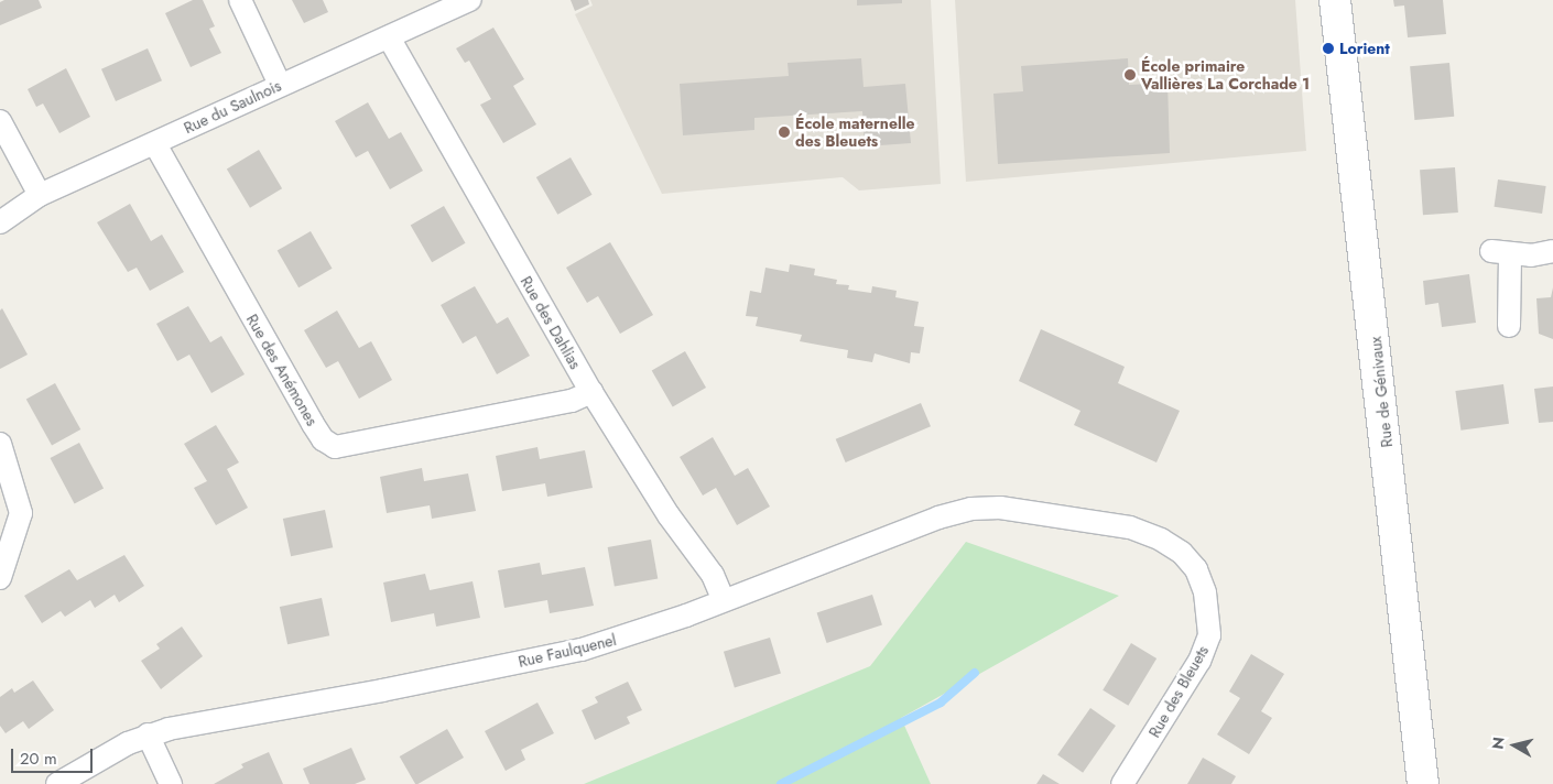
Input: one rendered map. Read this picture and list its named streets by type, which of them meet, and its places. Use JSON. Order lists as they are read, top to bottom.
{
  "streets": {
    "street": [
      "Rue du Saulnois",
      "Rue des Dahlias",
      "Rue des Anémones",
      "Rue de Génivaux",
      "Rue Faulquenel",
      "Rue des Bleuets"
    ]
  },
  "crossings": [
    ["Rue du Saulnois", "Rue des Dahlias"],
    ["Rue du Saulnois", "Rue des Anémones"],
    ["Rue des Dahlias", "Rue des Anémones"],
    ["Rue des Dahlias", "Rue Faulquenel"],
    ["Rue Faulquenel", "Rue des Bleuets"]
  ],
  "places": ["Lorient", "École primaire Vallières La Corchade 1", "École maternelle des Bleuets"],
  "scale_bar": "20 m",
  "north": "left"
}
